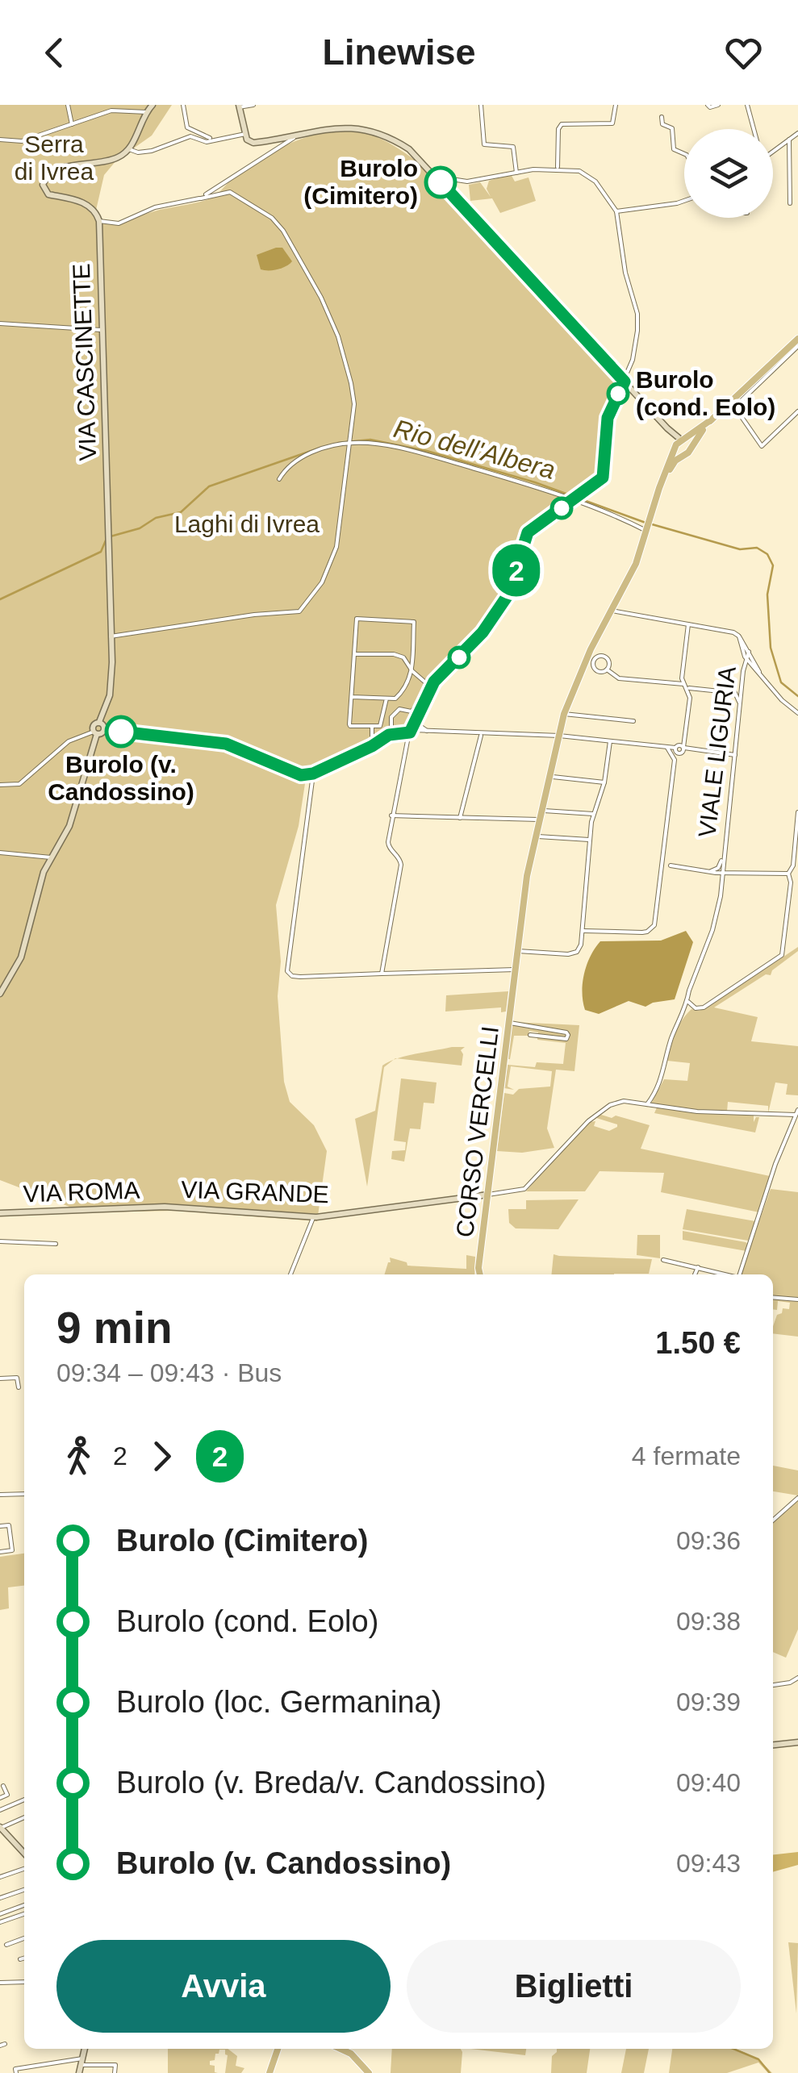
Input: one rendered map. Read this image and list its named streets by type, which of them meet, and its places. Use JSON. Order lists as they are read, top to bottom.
{
  "streets": {
    "main road": ["CORSO VERCELLI"],
    "street": [
      "VIA CASCINETTE",
      "VIALE LIGURIA",
      "VIA ROMA",
      "VIA GRANDE"
    ]
  },
  "crossings": [
    ["CORSO VERCELLI", "VIA GRANDE"],
    ["VIA ROMA", "VIA GRANDE"]
  ],
  "water": ["Rio dell'Albera"],
  "parks": ["Serra di Ivrea", "Laghi di Ivrea"],
  "places": ["Burolo (Cimitero)", "Burolo (cond. Eolo)", "Burolo (v. Candossino)"],
  "lines": ["bus line 2"],
  "page": {
    "header": "Linewise",
    "on_map": "2",
    "heading": ["9 min", "09:34 – 09:43 · Bus", "1.50 €"],
    "legs": ["2", "2", "4 fermate"],
    "list": [
      {
        "name": "Burolo (Cimitero)",
        "value": "09:36"
      },
      {
        "name": "Burolo (cond. Eolo)",
        "value": "09:38"
      },
      {
        "name": "Burolo (loc. Germanina)",
        "value": "09:39"
      },
      {
        "name": "Burolo (v. Breda/v. Candossino)",
        "value": "09:40"
      },
      {
        "name": "Burolo (v. Candossino)",
        "value": "09:43"
      }
    ],
    "buttons": ["Avvia", "Biglietti"]
  }
}
